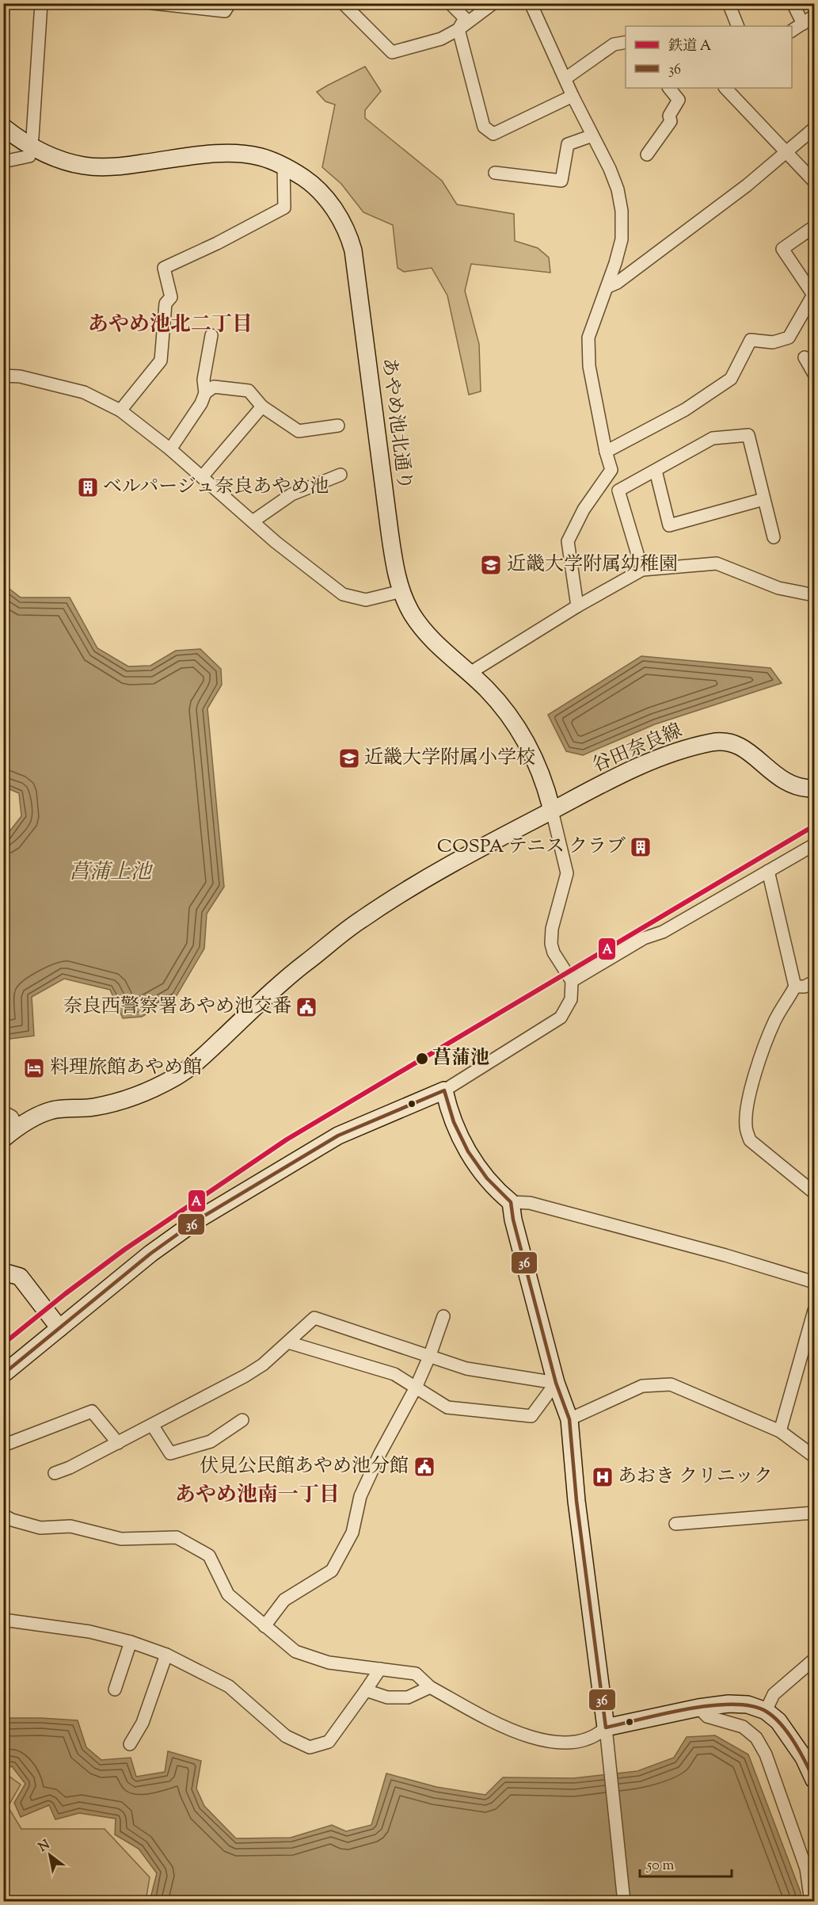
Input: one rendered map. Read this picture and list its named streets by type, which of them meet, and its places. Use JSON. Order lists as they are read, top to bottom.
{
  "streets": {
    "street": ["あやめ池北通り", "谷田奈良線"]
  },
  "crossings": [
    ["あやめ池北通り", "谷田奈良線"]
  ],
  "districts": ["あやめ池北二丁目", "あやめ池南一丁目"],
  "water": ["菖蒲上池"],
  "places": {
    "building": ["ベルパージュ奈良あやめ池", "COSPA テニス クラブ"],
    "school or university": ["近畿大学附属幼稚園", "近畿大学附属小学校"],
    "public building": ["奈良西警察署あやめ池交番", "伏見公民館あやめ池分館"],
    "other": ["菖蒲池"],
    "hotel": ["料理旅館あやめ館"],
    "hospital": ["あおき クリニック"]
  },
  "lines": ["rail line A", "transit line 36"],
  "legend": ["鉄道 A", "36"],
  "scale_bar": "50 m",
  "north": "top left"
}
